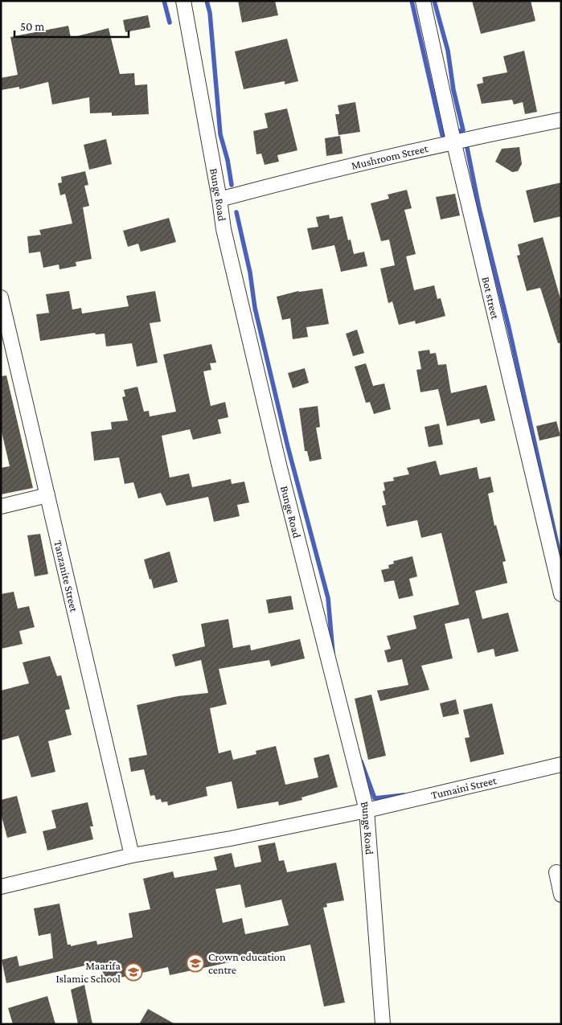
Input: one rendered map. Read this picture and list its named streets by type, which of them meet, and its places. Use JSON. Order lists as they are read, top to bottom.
{
  "streets": {
    "street": [
      "Mushroom Street",
      "Bunge Road",
      "Bot street",
      "Tanzanite Street",
      "Tumaini Street"
    ]
  },
  "crossings": [
    ["Mushroom Street", "Bunge Road"],
    ["Mushroom Street", "Bot street"],
    ["Bunge Road", "Tumaini Street"],
    ["Tanzanite Street", "Tumaini Street"]
  ],
  "places": {
    "school or university": ["Crown education centre", "Maarifa Islamic School"]
  },
  "scale_bar": "50 m"
}
